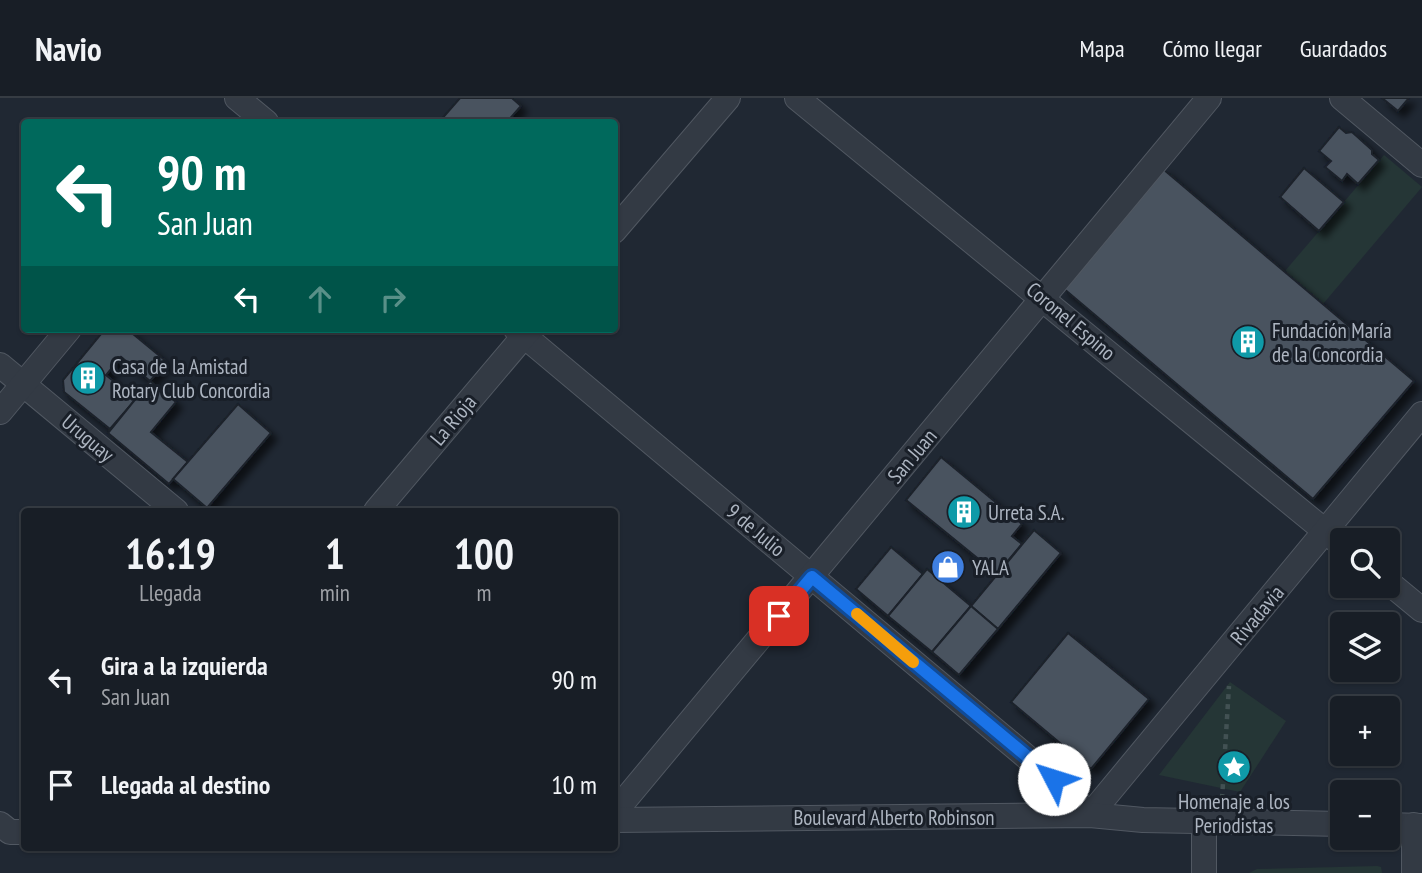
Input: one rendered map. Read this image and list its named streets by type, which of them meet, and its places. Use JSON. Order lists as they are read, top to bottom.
{
  "streets": {
    "street": [
      "Coronel Espino",
      "La Rioja",
      "Uruguay",
      "San Juan",
      "9 de Julio",
      "Rivadavia",
      "Boulevard Alberto Robinson"
    ]
  },
  "crossings": [
    ["Coronel Espino", "San Juan"],
    ["San Juan", "9 de Julio"],
    ["9 de Julio", "Rivadavia"],
    ["9 de Julio", "Boulevard Alberto Robinson"],
    ["Rivadavia", "Boulevard Alberto Robinson"]
  ],
  "places": {
    "building": ["Fundación María de la Concordia", "Casa de la Amistad Rotary Club Concordia", "Urreta S.A."],
    "shop": ["YALA"],
    "place": ["Homenaje a los Periodistas"]
  },
  "page": {
    "header": "Navio",
    "nav": ["Mapa", "Cómo llegar", "Guardados"],
    "turn": ["90 m", "San Juan"],
    "eta": [
      "16:19",
      "Llegada",
      "1",
      "min",
      "100",
      "m"
    ],
    "map_buttons": ["+", "−"],
    "list": [
      {
        "name": "Gira a la izquierda",
        "note": "San Juan",
        "value": "90 m"
      },
      {
        "name": "Llegada al destino",
        "value": "10 m"
      }
    ]
  }
}
